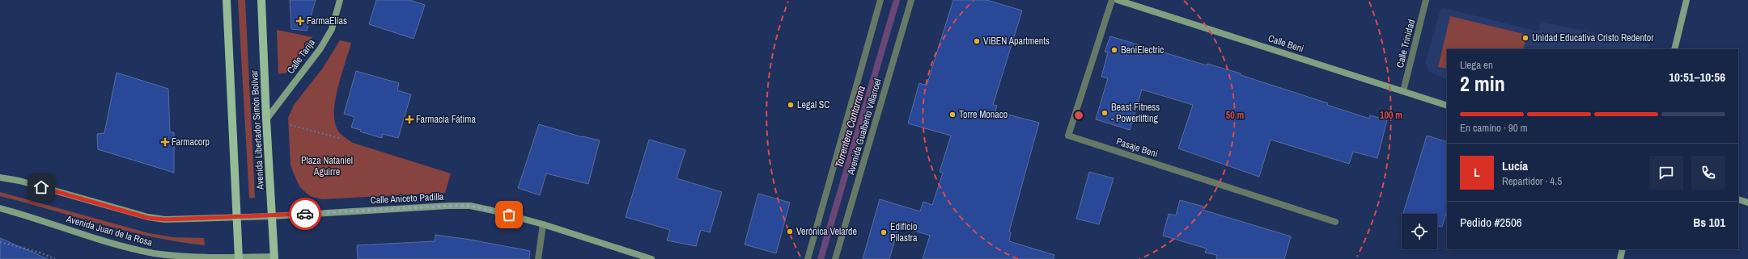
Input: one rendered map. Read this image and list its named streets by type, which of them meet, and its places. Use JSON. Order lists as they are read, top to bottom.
{
  "streets": {
    "main road": [
      "Calle Beni",
      "Calle Tarija",
      "Avenida Libertador Simón Bolívar",
      "Calle Aniceto Padilla",
      "Avenida Juan de la Rosa"
    ],
    "street": ["Calle Trinidad", "Avenida Gualberto Villarroel", "Pasaje Beni"]
  },
  "crossings": [
    ["Calle Beni", "Calle Trinidad"],
    ["Calle Tarija", "Avenida Libertador Simón Bolívar"],
    ["Avenida Libertador Simón Bolívar", "Calle Aniceto Padilla"],
    ["Avenida Libertador Simón Bolívar", "Avenida Juan de la Rosa"]
  ],
  "water": ["Torrentera Cantarrana"],
  "parks": ["Plaza Nataniel Aguirre"],
  "places": {
    "health": ["FarmaElías", "Farmacia Fátima", "Farmacorp"],
    "other": [
      "Unidad Educativa Cristo Redentor",
      "ViBEN Apartments",
      "BeniElectric",
      "Legal SC",
      "Beast Fitness - Powerlifting",
      "Torre Monaco",
      "Verónica Velarde",
      "Edificio Pilastra"
    ]
  },
  "page": {
    "heading": ["2 min", "Llega en", "10:51–10:56"],
    "panel": [
      "Lucía",
      "Repartidor · 4.5",
      "Pedido #2506",
      "Bs 101"
    ],
    "bar": "En camino · 90 m",
    "round": "L"
  },
  "rings": ["50 m", "100 m"]
}
